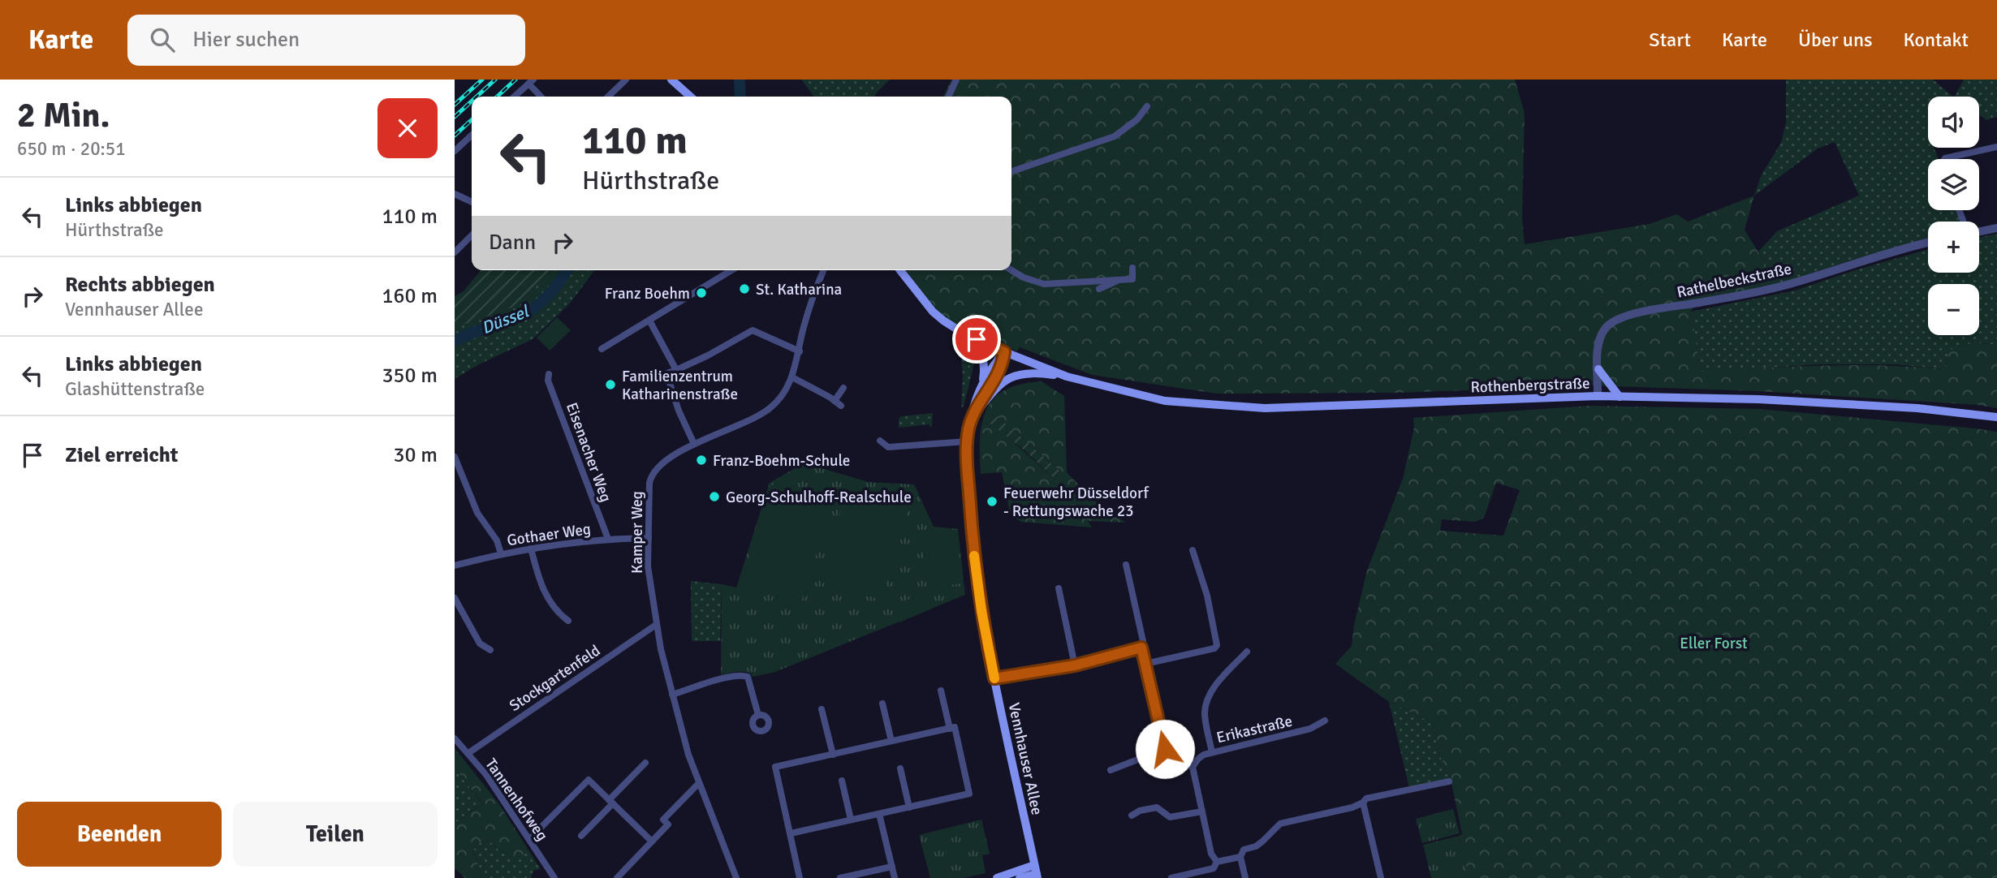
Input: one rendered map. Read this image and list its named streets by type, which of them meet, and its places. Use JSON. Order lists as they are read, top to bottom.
{
  "streets": {
    "main road": ["Rothenbergstraße", "Vennhauser Allee"],
    "street": [
      "Rathelbeckstraße",
      "Eisenacher Weg",
      "Kamper Weg",
      "Gothaer Weg",
      "Stockgartenfeld",
      "Erikastraße",
      "Tannenhofweg"
    ]
  },
  "crossings": [
    ["Rathelbeckstraße", "Rothenbergstraße"],
    ["Rothenbergstraße", "Vennhauser Allee"],
    ["Eisenacher Weg", "Gothaer Weg"],
    ["Kamper Weg", "Gothaer Weg"],
    ["Kamper Weg", "Stockgartenfeld"],
    ["Stockgartenfeld", "Tannenhofweg"]
  ],
  "water": ["Düssel"],
  "parks": ["Eller Forst"],
  "places": [
    "St. Katharina",
    "Franz Boehm",
    "Familienzentrum Katharinenstraße",
    "Franz-Boehm-Schule",
    "Georg-Schulhoff-Realschule",
    "Feuerwehr Düsseldorf - Rettungswache 23"
  ],
  "page": {
    "header": "Karte",
    "search": "Hier suchen",
    "nav": [
      "Start",
      "Karte",
      "Über uns",
      "Kontakt"
    ],
    "heading": ["2 Min.", "650 m · 20:51"],
    "map_buttons": ["+", "−"],
    "turn": ["110 m", "Hürthstraße"],
    "list": [
      {
        "name": "Links abbiegen",
        "note": "Hürthstraße",
        "value": "110 m"
      },
      {
        "name": "Rechts abbiegen",
        "note": "Vennhauser Allee",
        "value": "160 m"
      },
      {
        "name": "Links abbiegen",
        "note": "Glashüttenstraße",
        "value": "350 m"
      },
      {
        "name": "Ziel erreicht",
        "value": "30 m"
      }
    ],
    "then": "Dann",
    "buttons": ["Beenden", "Teilen"]
  }
}
